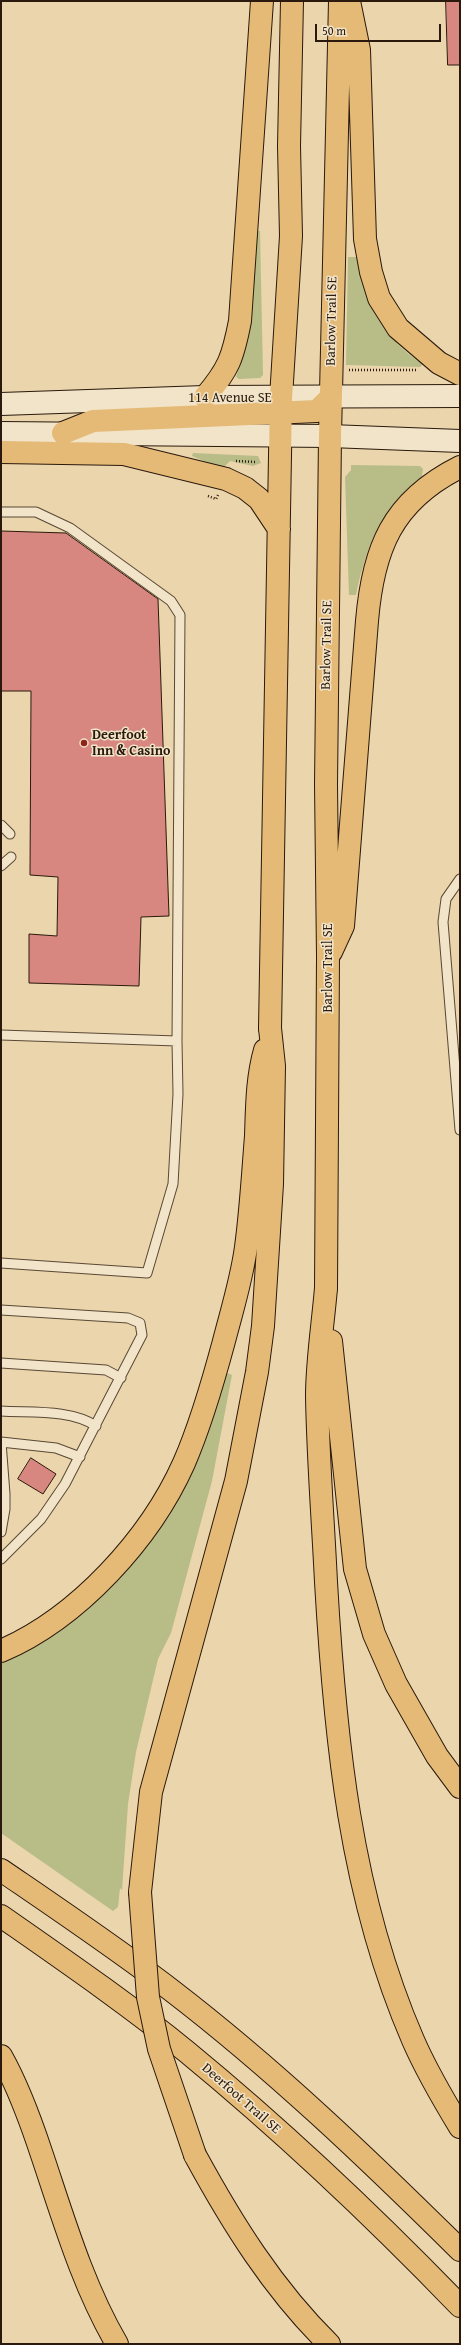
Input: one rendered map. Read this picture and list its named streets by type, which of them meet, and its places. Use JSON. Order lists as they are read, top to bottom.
{
  "streets": {
    "main road": ["Barlow Trail SE", "114 Avenue SE", "Deerfoot Trail SE"]
  },
  "places": ["Deerfoot Inn & Casino"],
  "scale_bar": "50 m"
}
